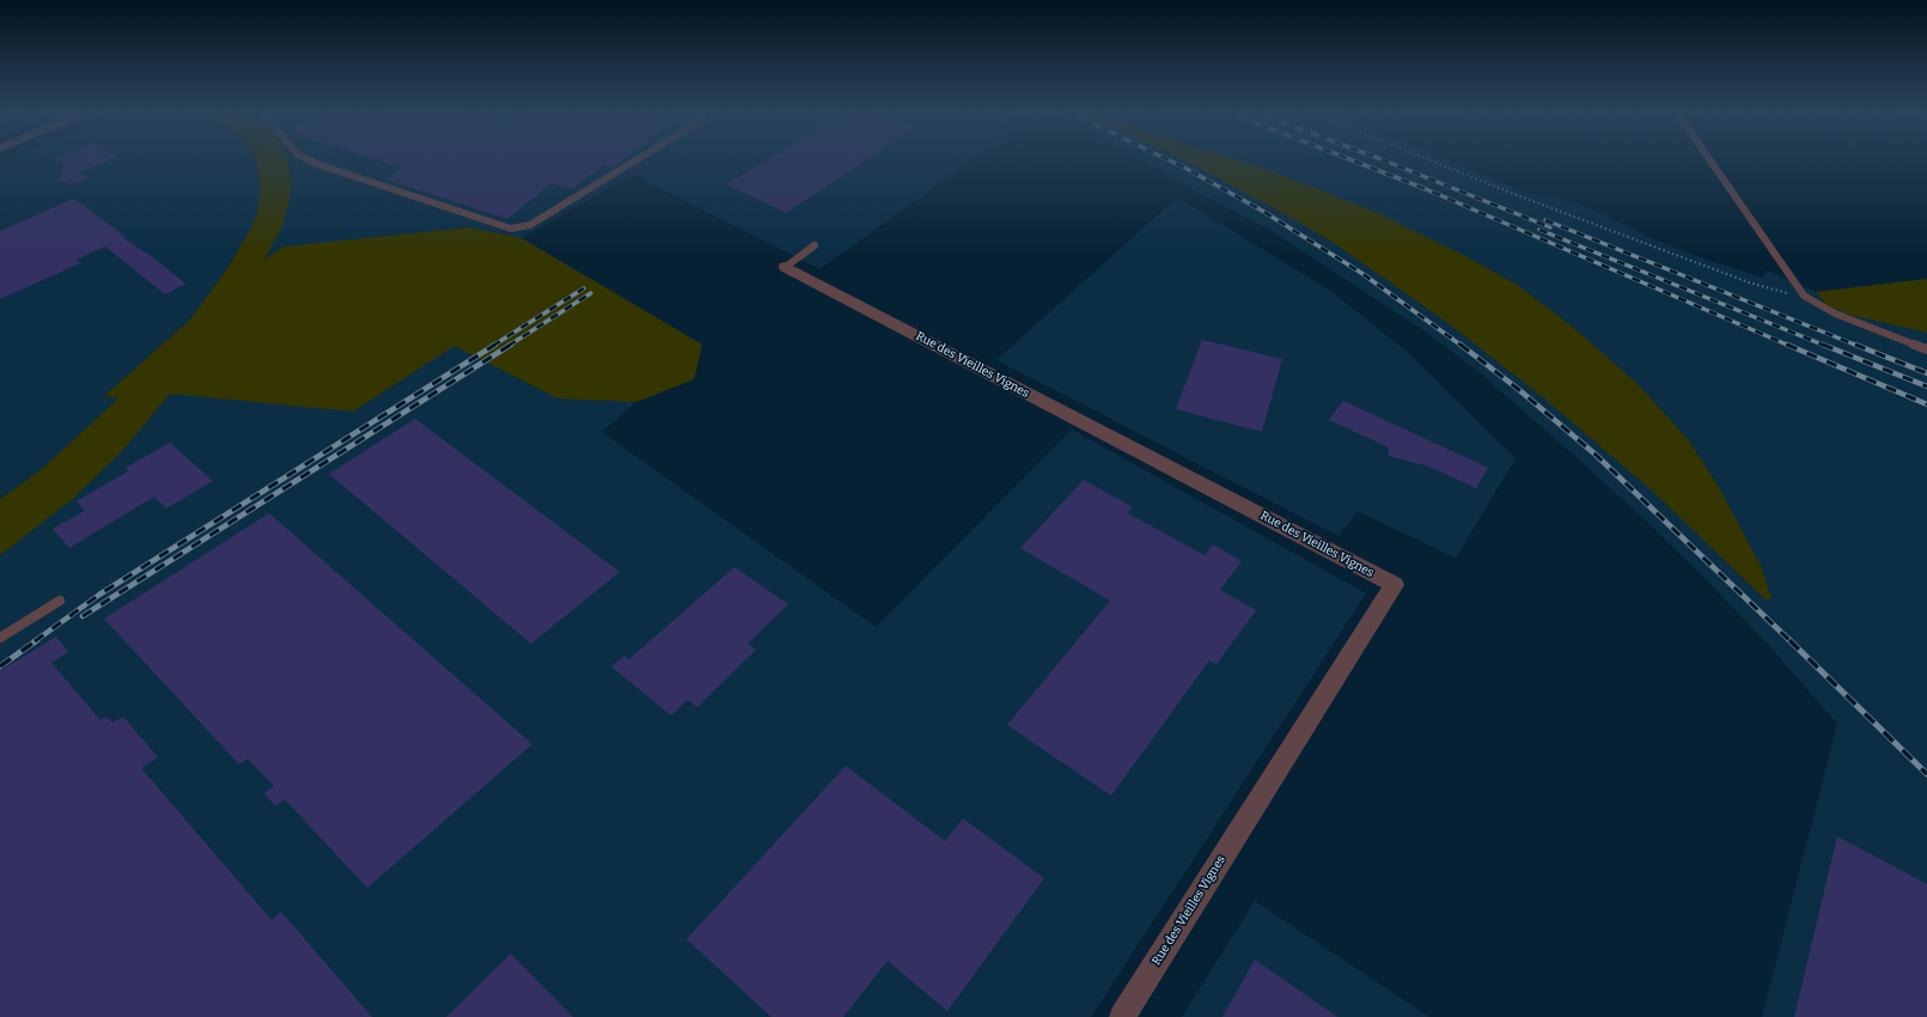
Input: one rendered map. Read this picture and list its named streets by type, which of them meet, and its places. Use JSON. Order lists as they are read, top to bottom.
{
  "streets": {
    "street": ["Rue des Vieilles Vignes"]
  }
}
